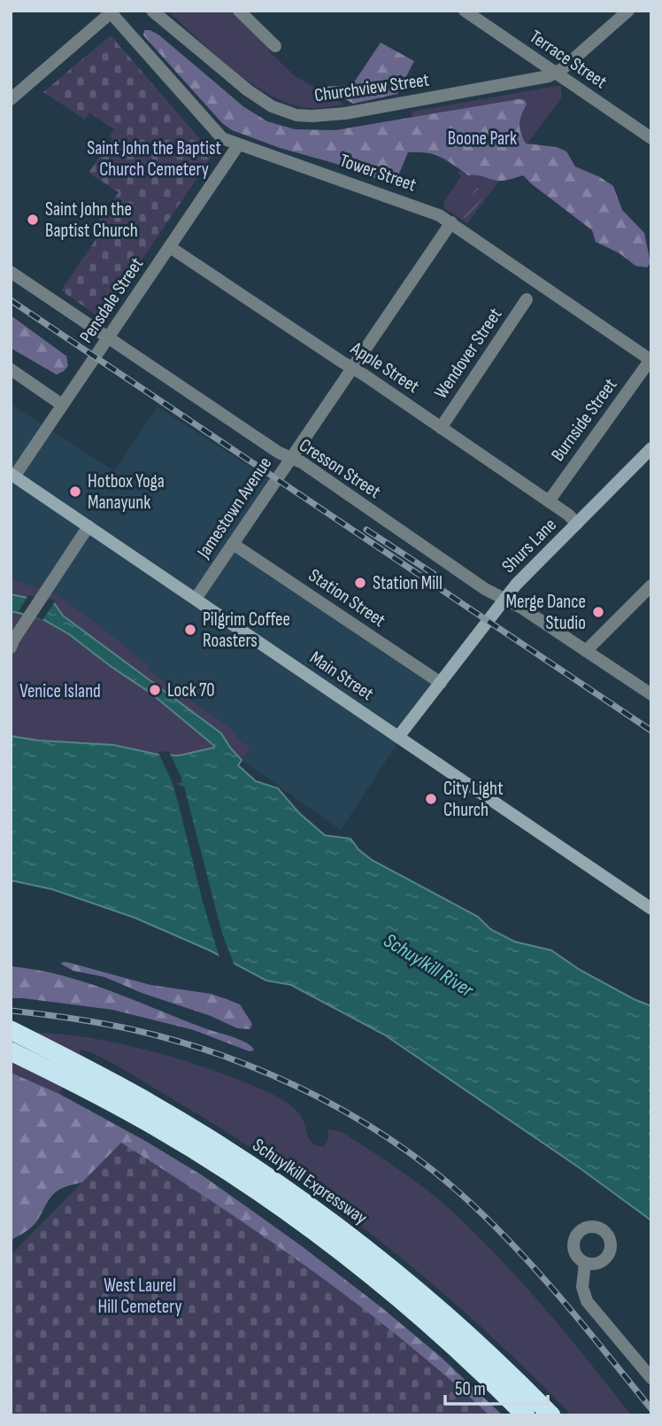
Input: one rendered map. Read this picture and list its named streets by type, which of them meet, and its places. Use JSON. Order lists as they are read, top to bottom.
{
  "streets": {
    "highway": ["Schuylkill Expressway"],
    "street": [
      "Terrace Street",
      "Churchview Street",
      "Tower Street",
      "Pensdale Street",
      "Wendover Street",
      "Apple Street",
      "Burnside Street",
      "Cresson Street",
      "Jamestown Avenue",
      "Shurs Lane",
      "Station Street",
      "Main Street"
    ]
  },
  "crossings": [
    ["Terrace Street", "Churchview Street"],
    ["Tower Street", "Pensdale Street"],
    ["Tower Street", "Burnside Street"],
    ["Tower Street", "Jamestown Avenue"],
    ["Pensdale Street", "Apple Street"],
    ["Pensdale Street", "Cresson Street"],
    ["Pensdale Street", "Main Street"],
    ["Wendover Street", "Apple Street"],
    ["Apple Street", "Burnside Street"],
    ["Apple Street", "Jamestown Avenue"],
    ["Apple Street", "Shurs Lane"],
    ["Cresson Street", "Jamestown Avenue"],
    ["Cresson Street", "Shurs Lane"],
    ["Jamestown Avenue", "Station Street"],
    ["Jamestown Avenue", "Main Street"],
    ["Shurs Lane", "Station Street"],
    ["Shurs Lane", "Main Street"]
  ],
  "water": ["Schuylkill River"],
  "parks": [
    "Boone Park",
    "Saint John the Baptist Church Cemetery",
    "Venice Island",
    "West Laurel Hill Cemetery"
  ],
  "places": [
    "Saint John the Baptist Church",
    "Hotbox Yoga Manayunk",
    "Station Mill",
    "Merge Dance Studio",
    "Pilgrim Coffee Roasters",
    "Lock 70",
    "City Light Church"
  ],
  "scale_bar": "50 m"
}
